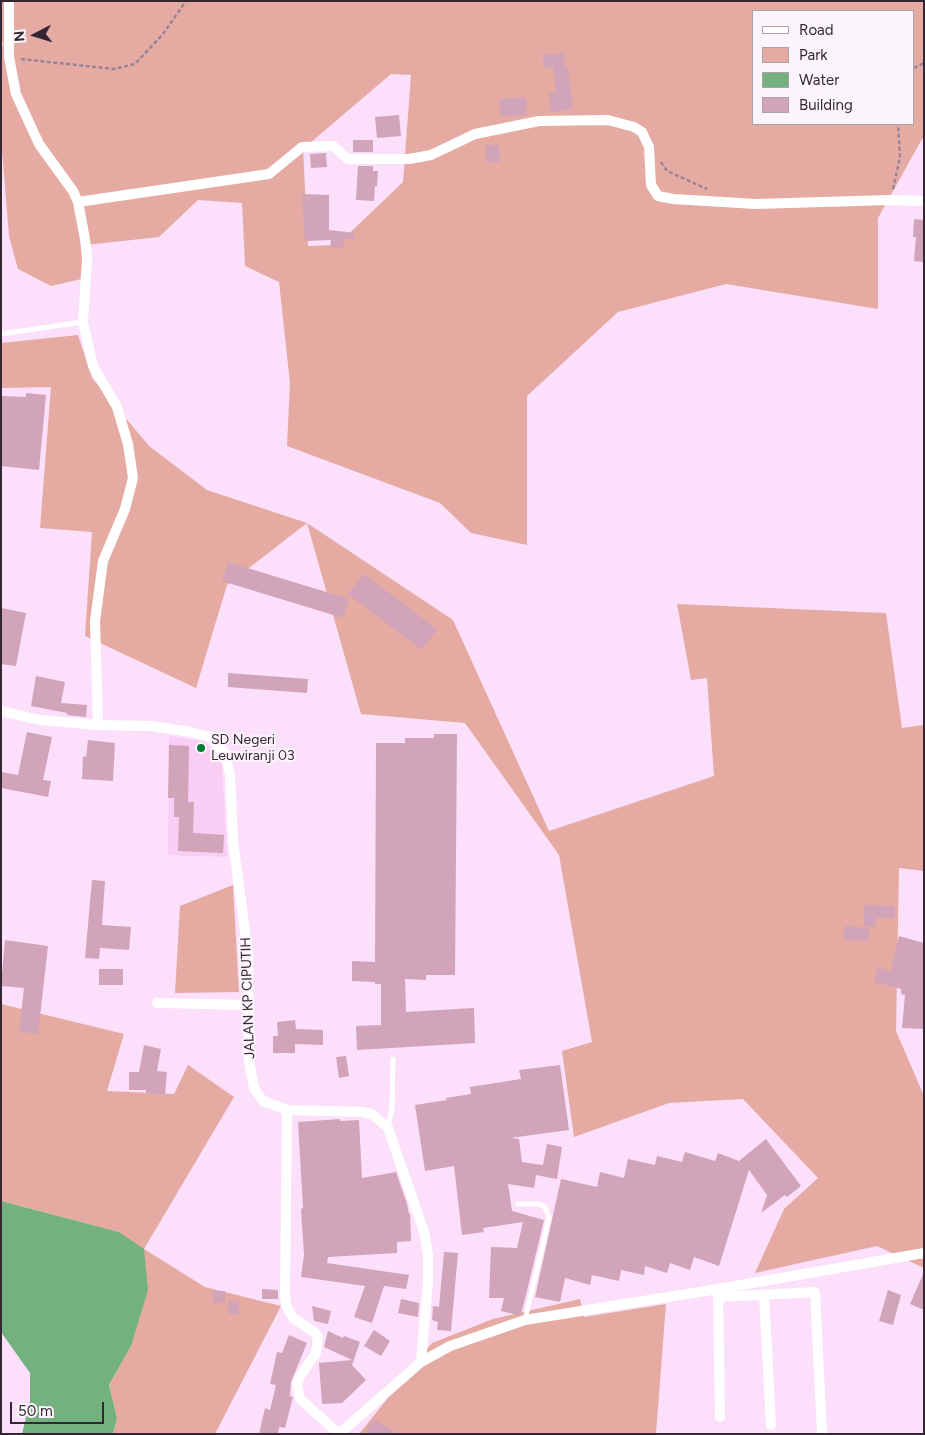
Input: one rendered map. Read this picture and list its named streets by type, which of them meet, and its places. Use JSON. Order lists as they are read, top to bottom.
{
  "streets": {
    "street": ["JALAN KP CIPUTIH"]
  },
  "places": ["SD Negeri Leuwiranji 03"],
  "legend": [
    "Road",
    "Park",
    "Water",
    "Building"
  ],
  "scale_bar": "50 m",
  "north": "left"
}
